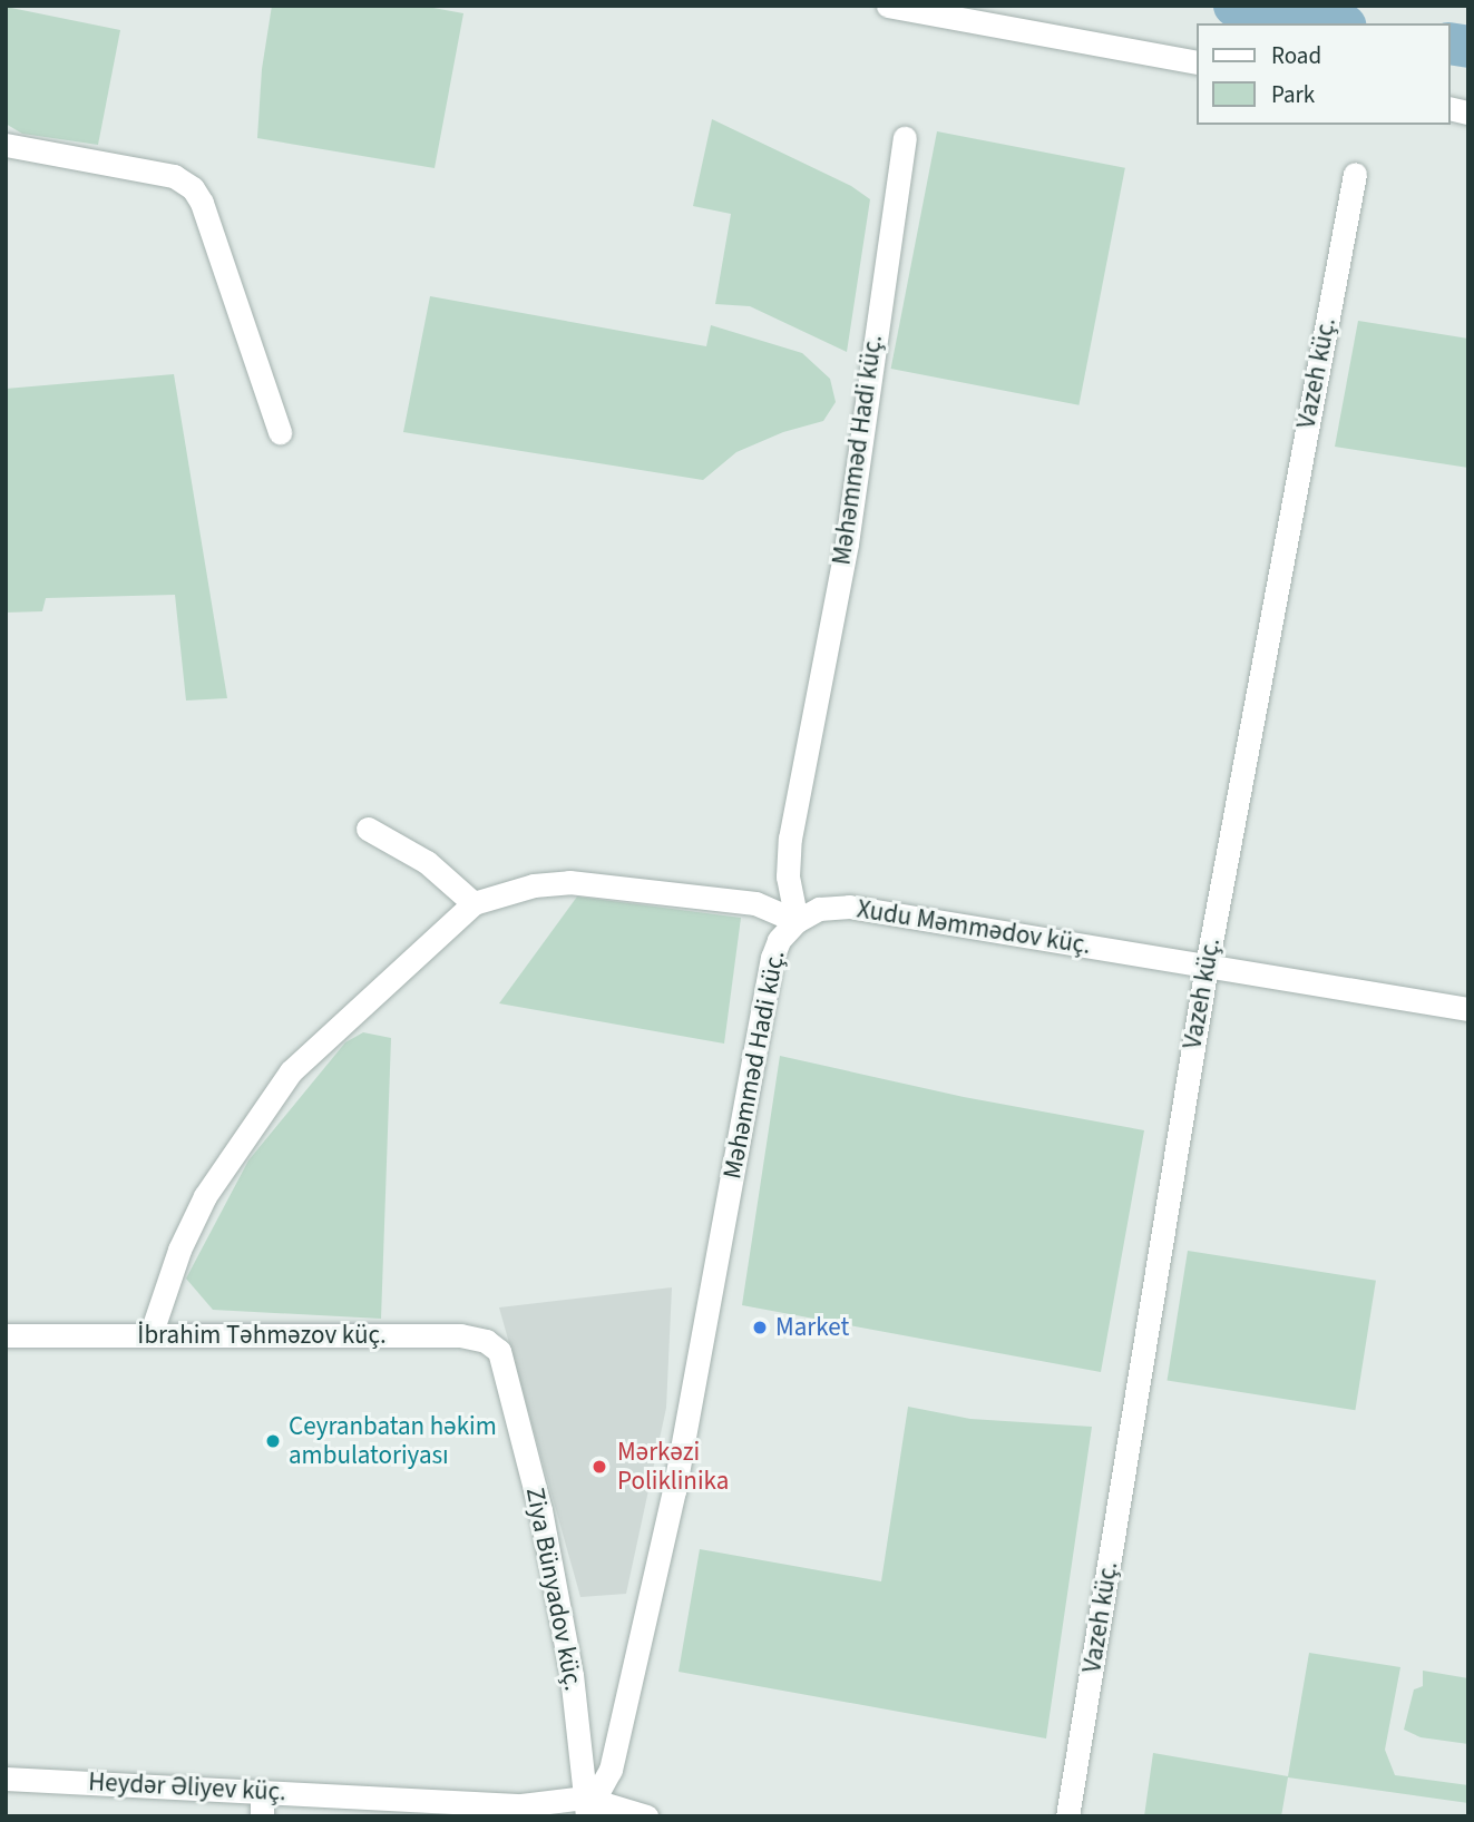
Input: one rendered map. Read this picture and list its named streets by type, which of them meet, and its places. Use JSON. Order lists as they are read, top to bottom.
{
  "streets": {
    "street": [
      "Vazeh küç.",
      "Məhəmməd Hadi küç.",
      "Xudu Məmmədov küç.",
      "İbrahim Təhməzov küç.",
      "Ziya Bünyadov küç.",
      "Heydər Əliyev küç."
    ]
  },
  "crossings": [
    ["Vazeh küç.", "Xudu Məmmədov küç."],
    ["Məhəmməd Hadi küç.", "Xudu Məmmədov küç."],
    ["Məhəmməd Hadi küç.", "Ziya Bünyadov küç."],
    ["Məhəmməd Hadi küç.", "Heydər Əliyev küç."],
    ["İbrahim Təhməzov küç.", "Ziya Bünyadov küç."],
    ["Ziya Bünyadov küç.", "Heydər Əliyev küç."]
  ],
  "places": ["Market", "Ceyranbatan həkim ambulatoriyası", "Mərkəzi Poliklinika"],
  "legend": ["Road", "Park"]
}
